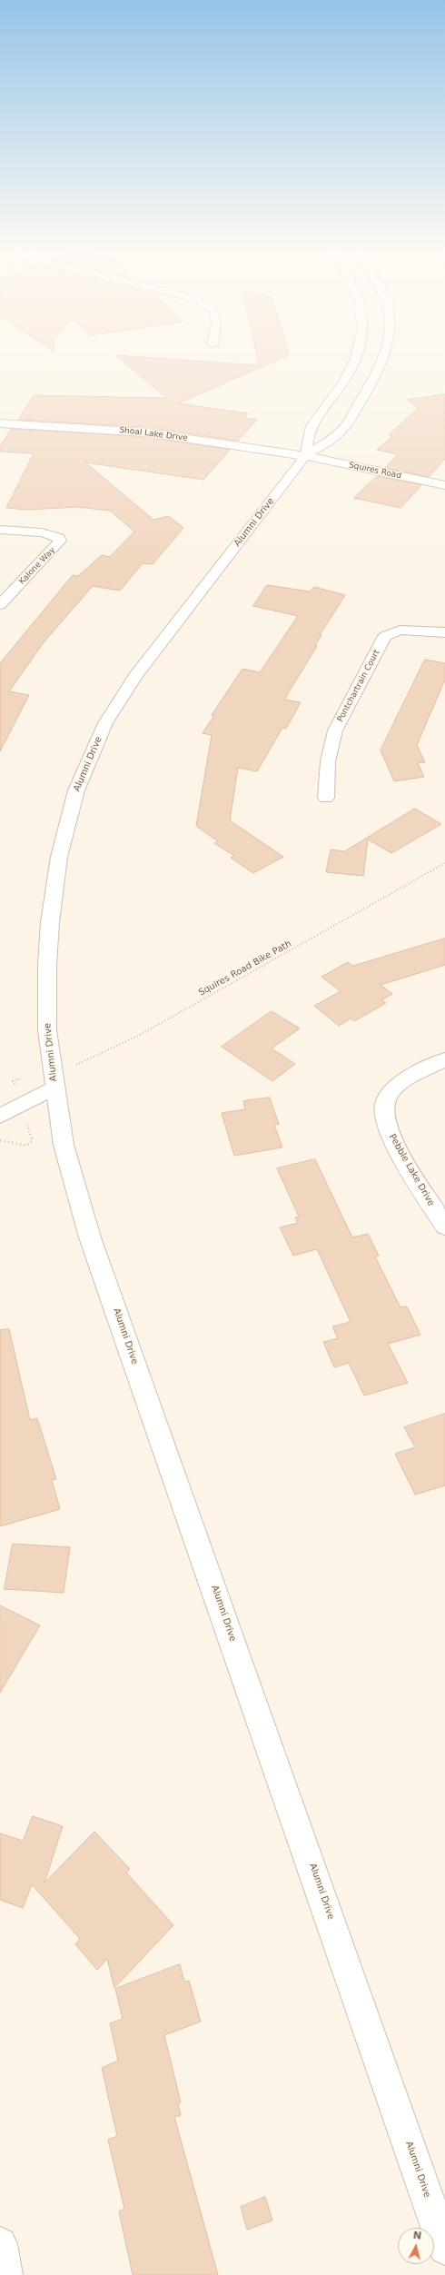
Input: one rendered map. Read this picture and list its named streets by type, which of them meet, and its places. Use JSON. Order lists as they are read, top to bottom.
{
  "streets": {
    "street": [
      "Shoal Lake Drive",
      "Squires Road",
      "Alumni Drive",
      "Kalone Way",
      "Pontchartrain Court",
      "Pebble Lake Drive"
    ],
    "path": ["Squires Road Bike Path"]
  },
  "crossings": [
    ["Shoal Lake Drive", "Squires Road"],
    ["Shoal Lake Drive", "Alumni Drive"],
    ["Squires Road", "Alumni Drive"],
    ["Alumni Drive", "Squires Road Bike Path"]
  ],
  "north": "top"
}
